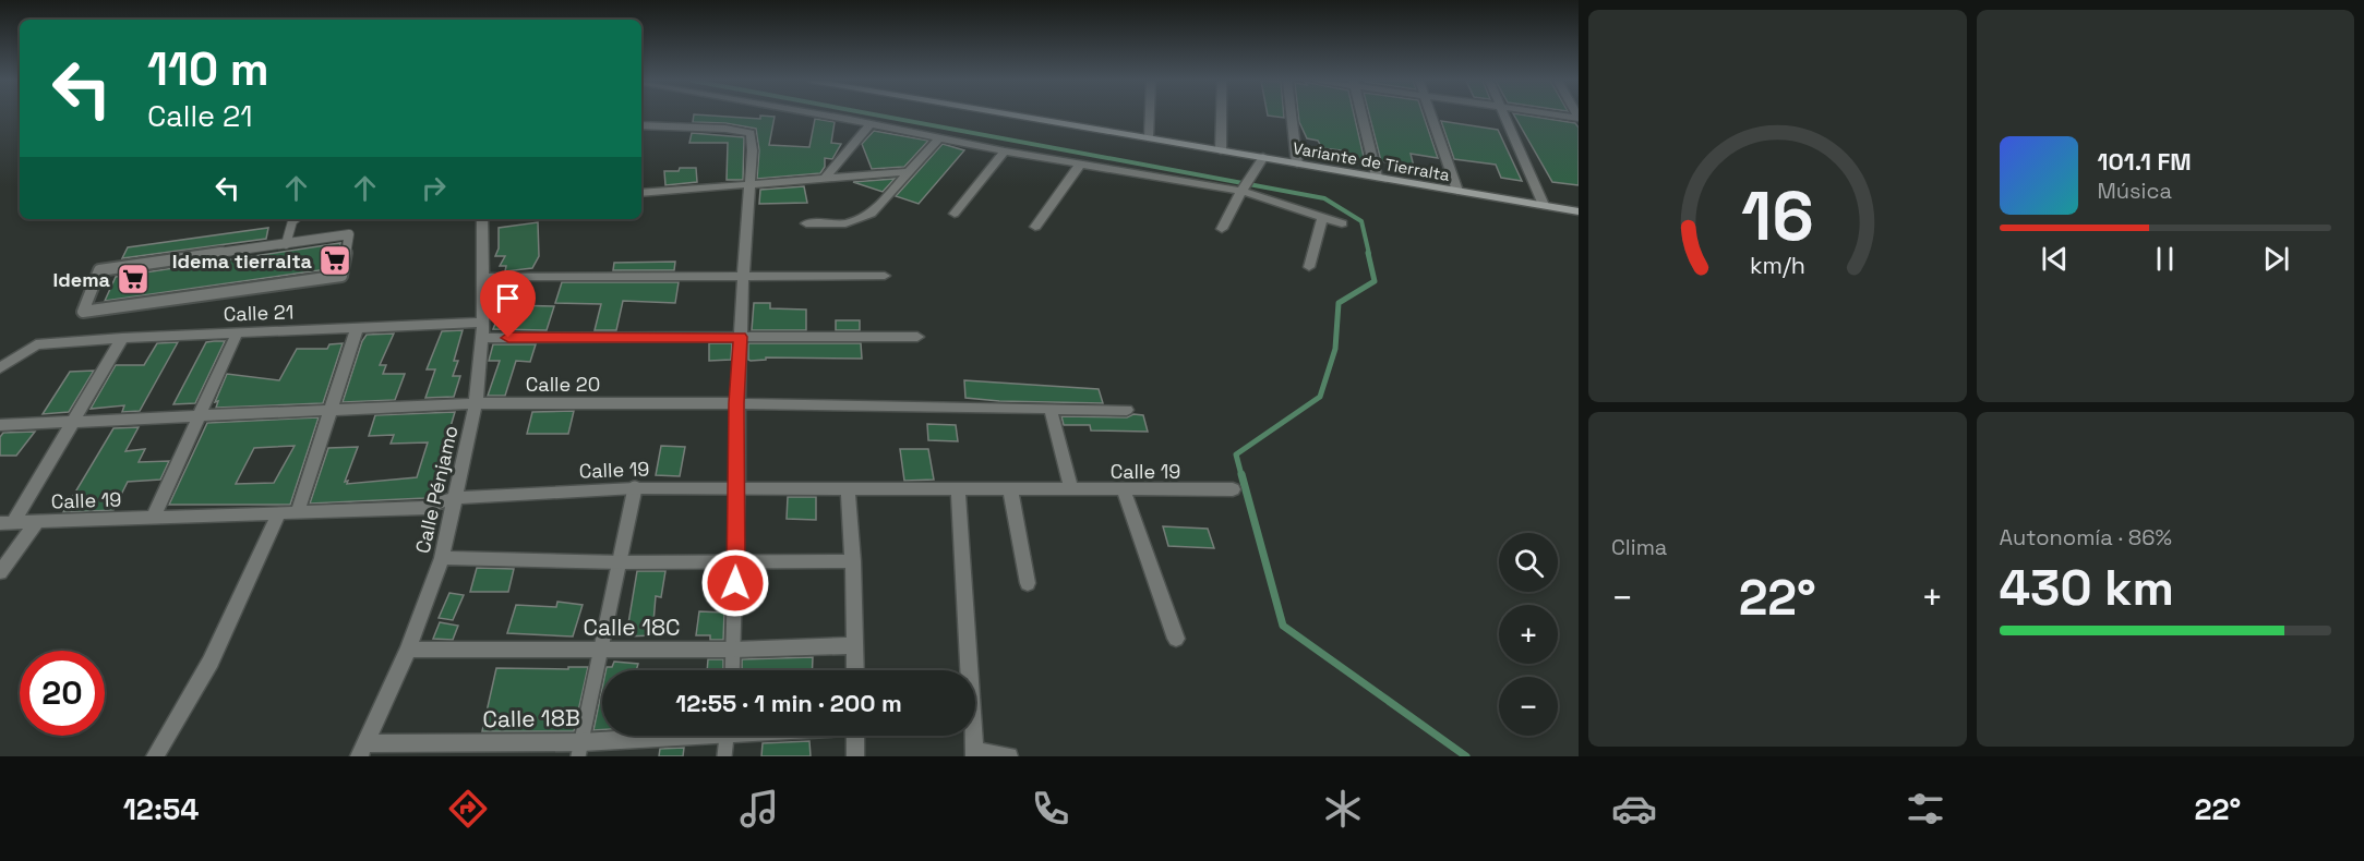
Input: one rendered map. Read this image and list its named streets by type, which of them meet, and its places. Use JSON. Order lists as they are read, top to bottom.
{
  "streets": {
    "main road": ["Variante de Tierralta"],
    "street": [
      "Calle 21",
      "Calle 20",
      "Calle 19",
      "Calle Pénjamo",
      "Calle 18C",
      "Calle 18B"
    ]
  },
  "crossings": [
    ["Calle 21", "Calle Pénjamo"],
    ["Calle 20", "Calle Pénjamo"],
    ["Calle 19", "Calle Pénjamo"],
    ["Calle Pénjamo", "Calle 18C"],
    ["Calle Pénjamo", "Calle 18B"]
  ],
  "places": {
    "supermarket": ["Idema tierralta", "Idema"]
  },
  "page": {
    "turn": ["110 m", "Calle 21"],
    "song": ["101.1 FM", "Música"],
    "tile": [
      "Clima",
      ["Autonomía · 86%", "430 km"]
    ],
    "map_buttons": ["+", "−"],
    "heat": ["−", "22°", "+"],
    "limit": "20",
    "trip": "12:55 · 1 min · 200 m",
    "tabs": ["12:54", "22°"],
    "gauge": ["16", "km/h"]
  }
}
